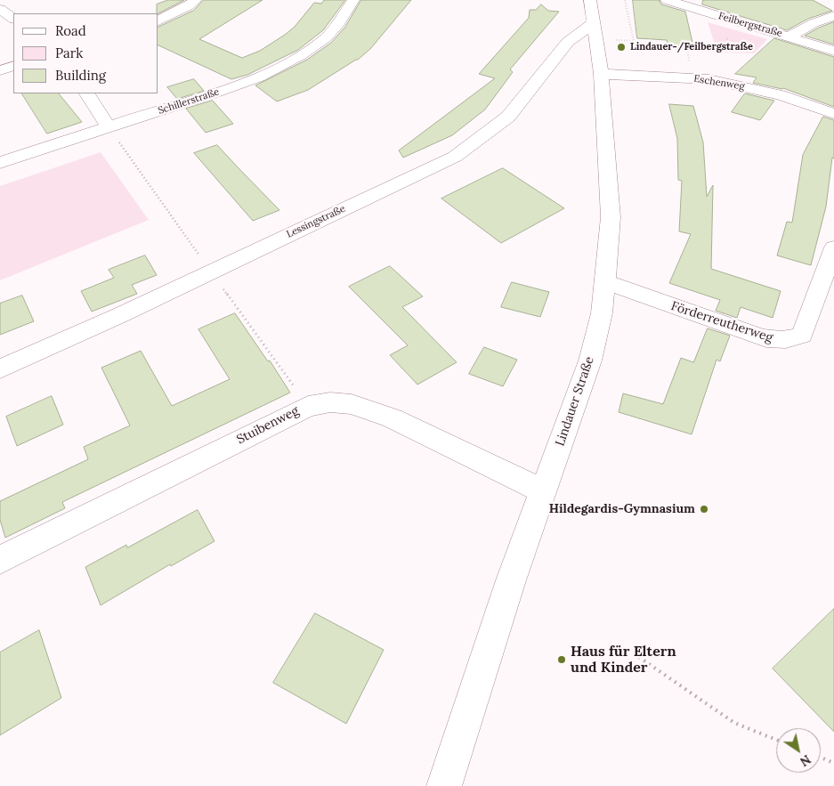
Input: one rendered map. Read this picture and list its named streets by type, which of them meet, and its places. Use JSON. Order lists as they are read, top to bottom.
{
  "streets": {
    "street": [
      "Feilbergstraße",
      "Eschenweg",
      "Schillerstraße",
      "Lessingstraße",
      "Förderreutherweg",
      "Lindauer Straße",
      "Stuibenweg"
    ]
  },
  "crossings": [
    ["Eschenweg", "Lindauer Straße"],
    ["Lessingstraße", "Lindauer Straße"],
    ["Förderreutherweg", "Lindauer Straße"],
    ["Lindauer Straße", "Stuibenweg"]
  ],
  "places": ["Lindauer-/Feilbergstraße", "Hildegardis-Gymnasium", "Haus für Eltern und Kinder"],
  "legend": ["Road", "Park", "Building"],
  "north": "bottom right"
}
